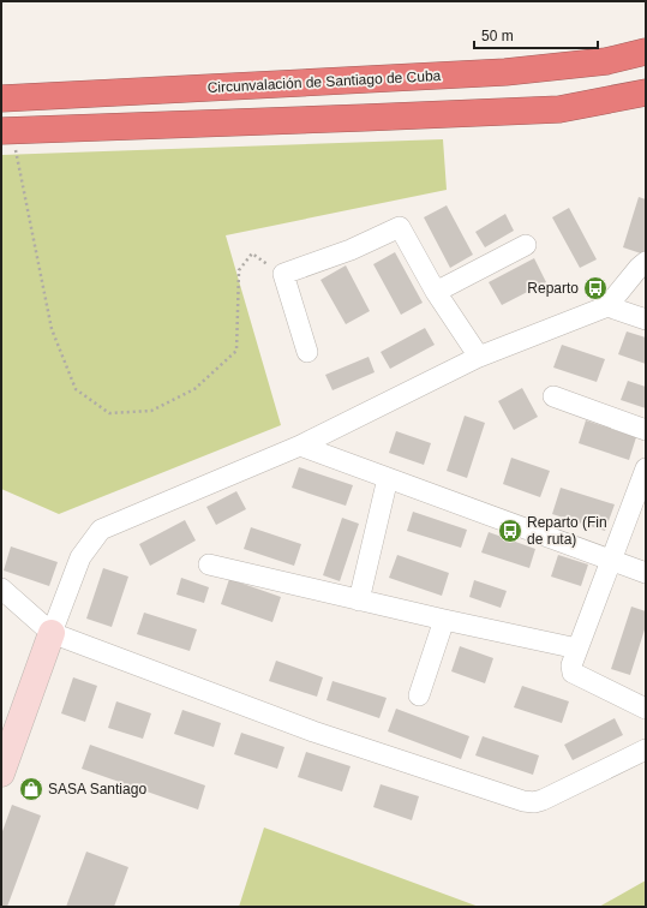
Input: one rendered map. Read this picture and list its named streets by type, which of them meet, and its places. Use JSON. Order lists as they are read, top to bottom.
{
  "streets": {
    "highway": ["Circunvalación de Santiago de Cuba"]
  },
  "places": {
    "bus stop": ["Reparto", "Reparto (Fin de ruta)"],
    "shop": ["SASA Santiago"]
  },
  "scale_bar": "50 m"
}
